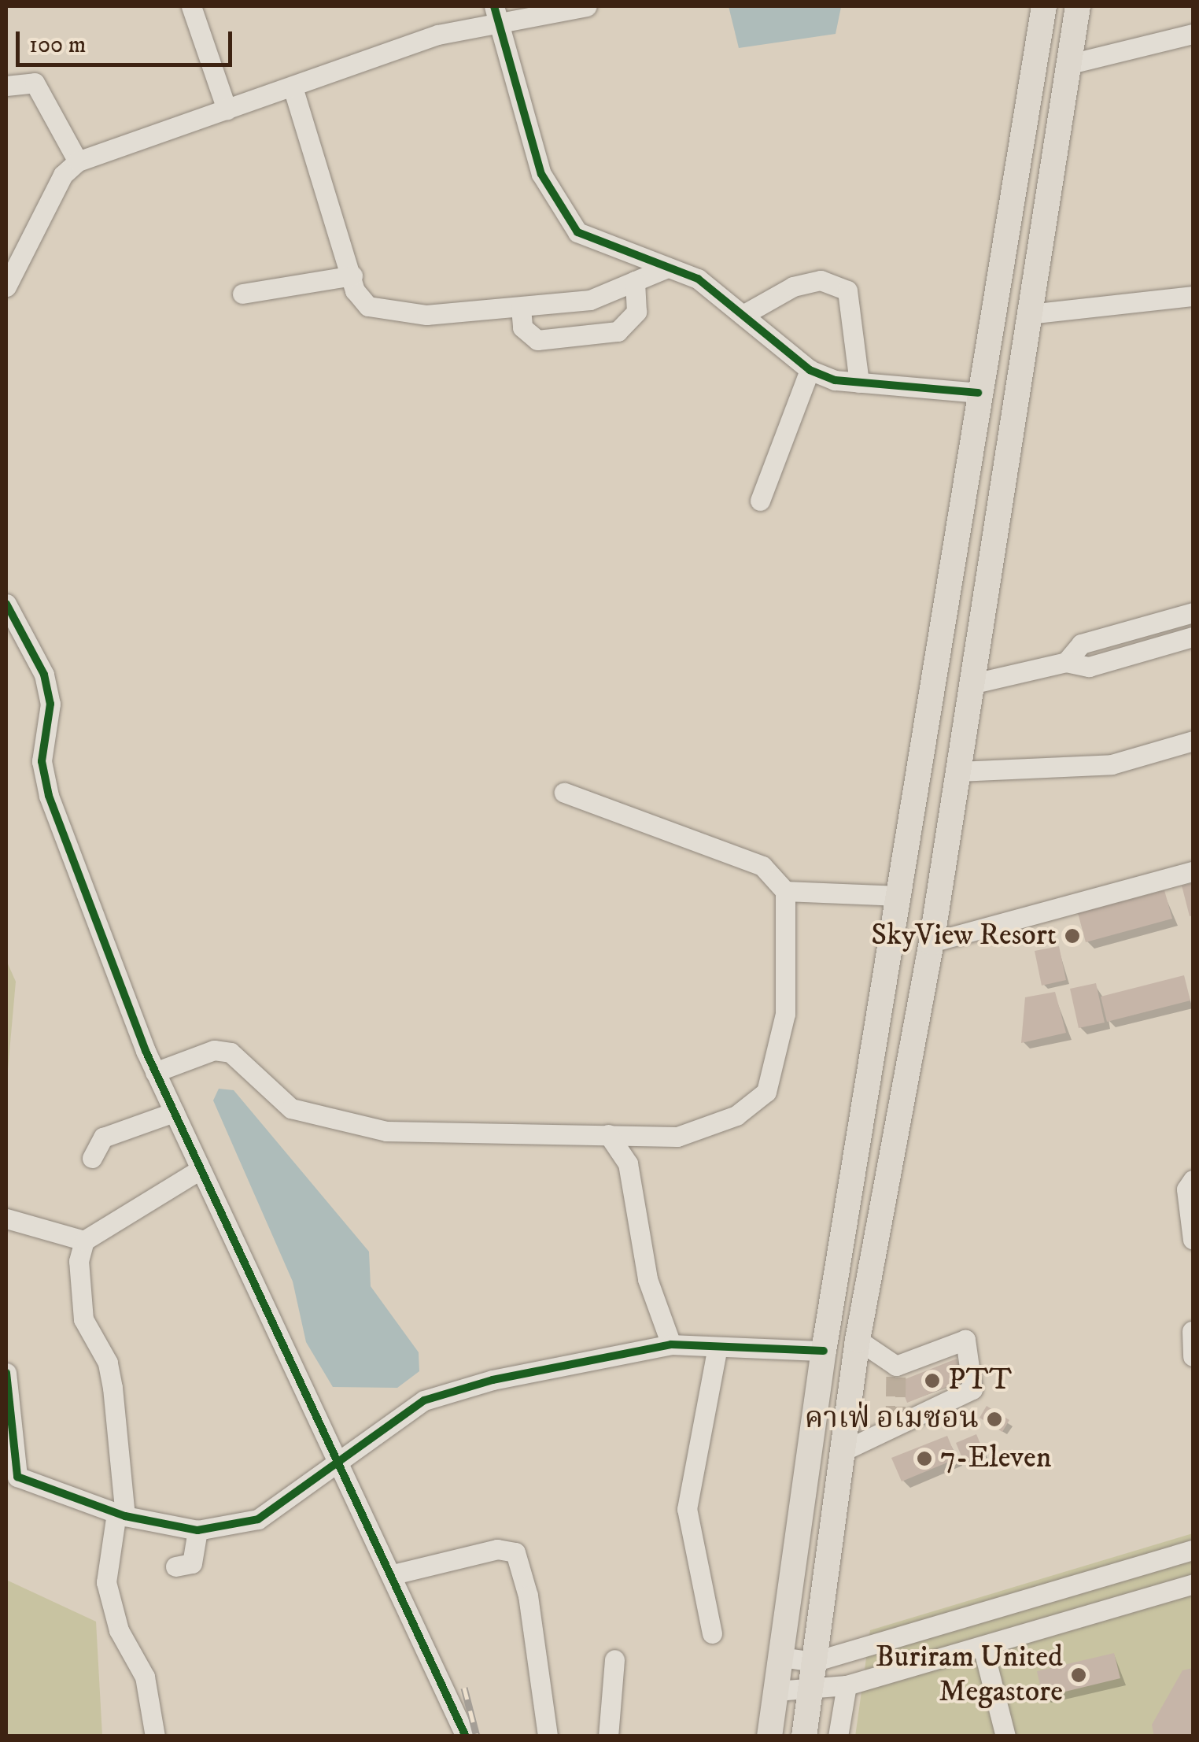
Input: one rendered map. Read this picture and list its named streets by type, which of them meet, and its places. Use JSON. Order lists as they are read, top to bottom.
{
  "places": [
    "SkyView Resort",
    "PTT",
    "คาเฟ่ อเมซอน",
    "7-Eleven",
    "Buriram United Megastore"
  ],
  "scale_bar": "100 m"
}
